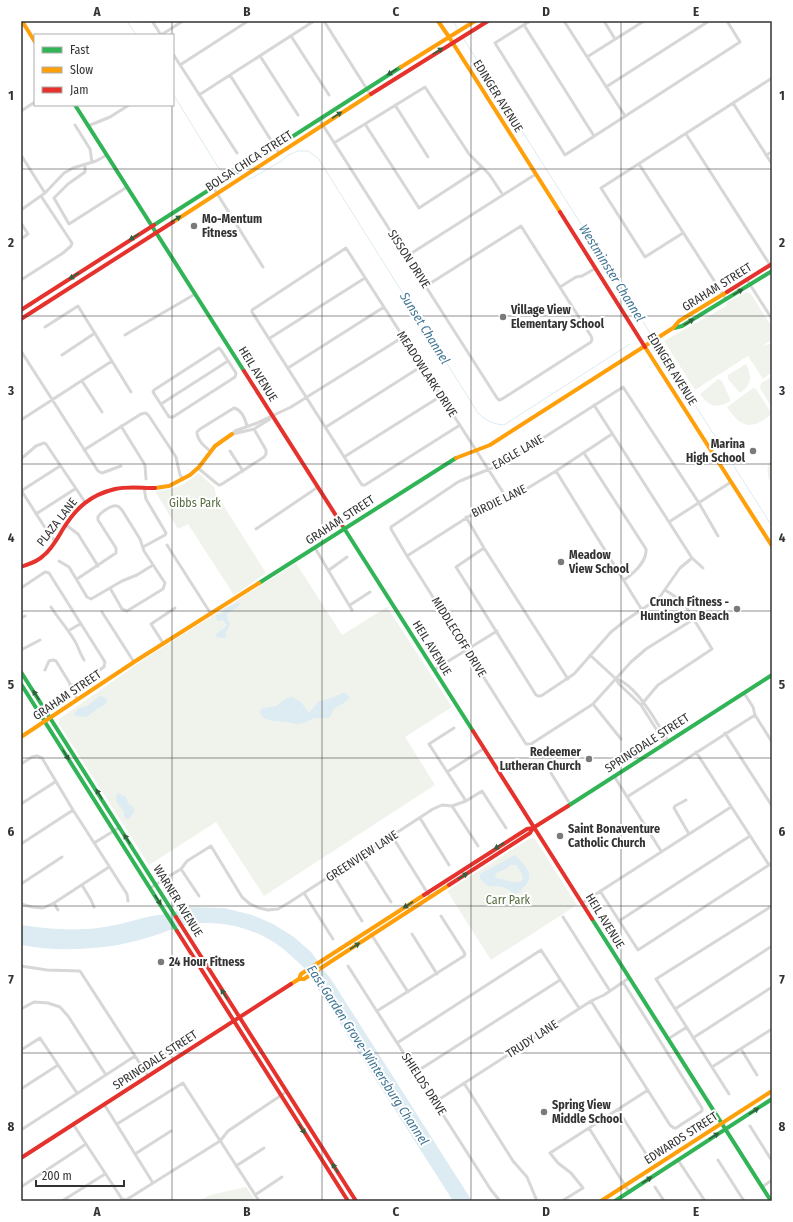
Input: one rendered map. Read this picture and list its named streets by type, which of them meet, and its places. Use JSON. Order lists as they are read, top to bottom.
{
  "streets": {
    "main road": [
      "EDINGER AVENUE",
      "BOLSA CHICA STREET",
      "GRAHAM STREET",
      "HEIL AVENUE",
      "PLAZA LANE",
      "SPRINGDALE STREET",
      "WARNER AVENUE",
      "EDWARDS STREET"
    ],
    "street": [
      "SISSON DRIVE",
      "MEADOWLARK DRIVE",
      "EAGLE LANE",
      "BIRDIE LANE",
      "MIDDLECOFF DRIVE",
      "GREENVIEW LANE",
      "TRUDY LANE",
      "SHIELDS DRIVE"
    ]
  },
  "crossings": [
    ["EDINGER AVENUE", "BOLSA CHICA STREET"],
    ["EDINGER AVENUE", "GRAHAM STREET"],
    ["BOLSA CHICA STREET", "SISSON DRIVE"],
    ["BOLSA CHICA STREET", "HEIL AVENUE"],
    ["GRAHAM STREET", "HEIL AVENUE"],
    ["GRAHAM STREET", "MEADOWLARK DRIVE"],
    ["GRAHAM STREET", "WARNER AVENUE"],
    ["HEIL AVENUE", "PLAZA LANE"],
    ["HEIL AVENUE", "SPRINGDALE STREET"],
    ["HEIL AVENUE", "TRUDY LANE"],
    ["HEIL AVENUE", "EDWARDS STREET"],
    ["MEADOWLARK DRIVE", "EAGLE LANE"],
    ["MEADOWLARK DRIVE", "BIRDIE LANE"],
    ["EAGLE LANE", "MIDDLECOFF DRIVE"],
    ["BIRDIE LANE", "MIDDLECOFF DRIVE"],
    ["SPRINGDALE STREET", "WARNER AVENUE"],
    ["TRUDY LANE", "SHIELDS DRIVE"]
  ],
  "water": ["Westminster Channel", "Sunset Channel", "East Garden Grove-Wintersburg Channel"],
  "parks": ["Gibbs Park", "Carr Park"],
  "places": [
    "Mo-Mentum Fitness",
    "Village View Elementary School",
    "Marina High School",
    "Meadow View School",
    "Crunch Fitness - Huntington Beach",
    "Redeemer Lutheran Church",
    "Saint Bonaventure Catholic Church",
    "24 Hour Fitness",
    "Spring View Middle School"
  ],
  "legend": ["Fast", "Slow", "Jam"],
  "scale_bar": "200 m",
  "grid": {
    "columns": [
      "A",
      "B",
      "C",
      "D",
      "E"
    ],
    "rows": [
      "1",
      "2",
      "3",
      "4",
      "5",
      "6",
      "7",
      "8"
    ]
  }
}
